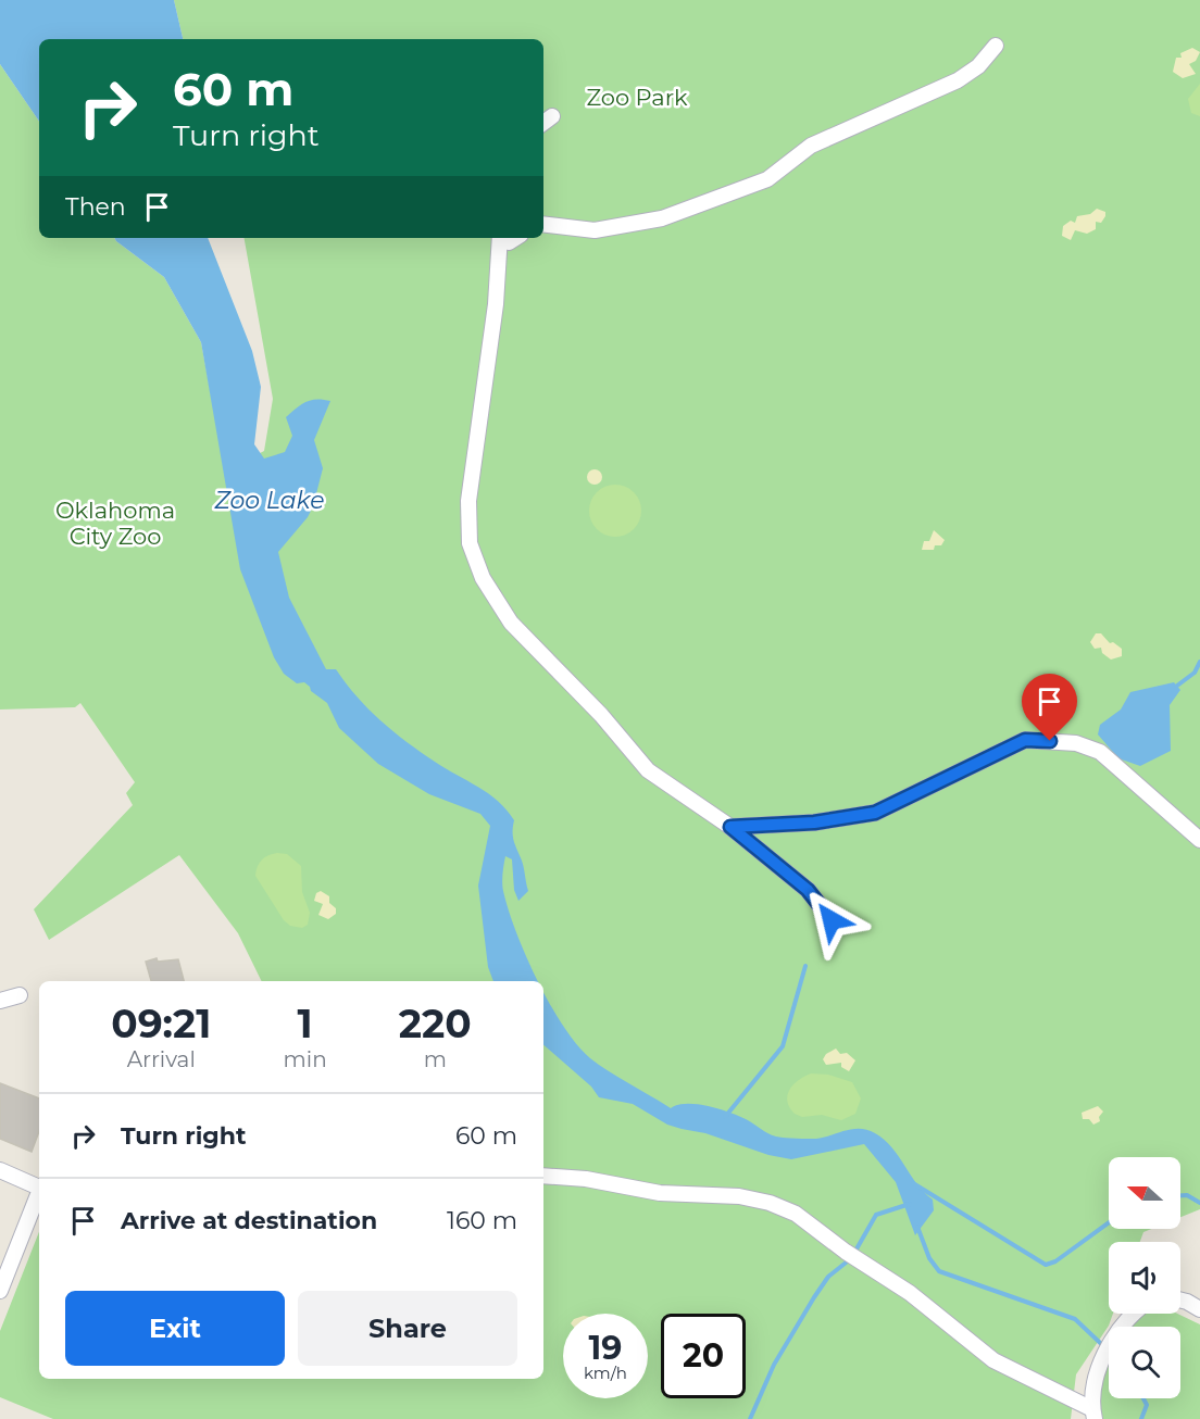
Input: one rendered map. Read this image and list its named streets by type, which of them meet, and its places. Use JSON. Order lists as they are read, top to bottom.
{
  "water": ["Zoo Lake"],
  "parks": ["Zoo Park", "Oklahoma City Zoo"],
  "north": "left",
  "page": {
    "turn": ["60 m", "Turn right"],
    "then": "Then",
    "eta": [
      "09:21",
      "Arrival",
      "1",
      "min",
      "220",
      "m"
    ],
    "list": [
      {
        "name": "Turn right",
        "value": "60 m"
      },
      {
        "name": "Arrive at destination",
        "value": "160 m"
      }
    ],
    "buttons": ["Exit", "Share"],
    "speed": "19 km/h",
    "limit": "20"
  }
}
